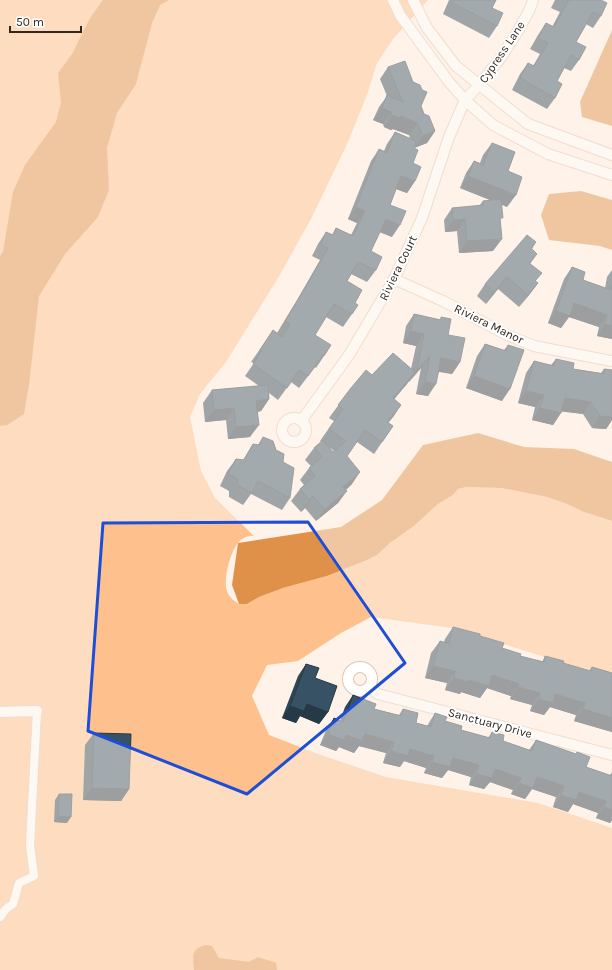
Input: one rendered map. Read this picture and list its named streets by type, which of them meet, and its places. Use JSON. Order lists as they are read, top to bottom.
{
  "streets": {
    "street": [
      "Cypress Lane",
      "Riviera Court",
      "Riviera Manor",
      "Sanctuary Drive"
    ]
  },
  "crossings": [
    ["Cypress Lane", "Riviera Court"],
    ["Riviera Court", "Riviera Manor"]
  ],
  "scale_bar": "50 m"
}
